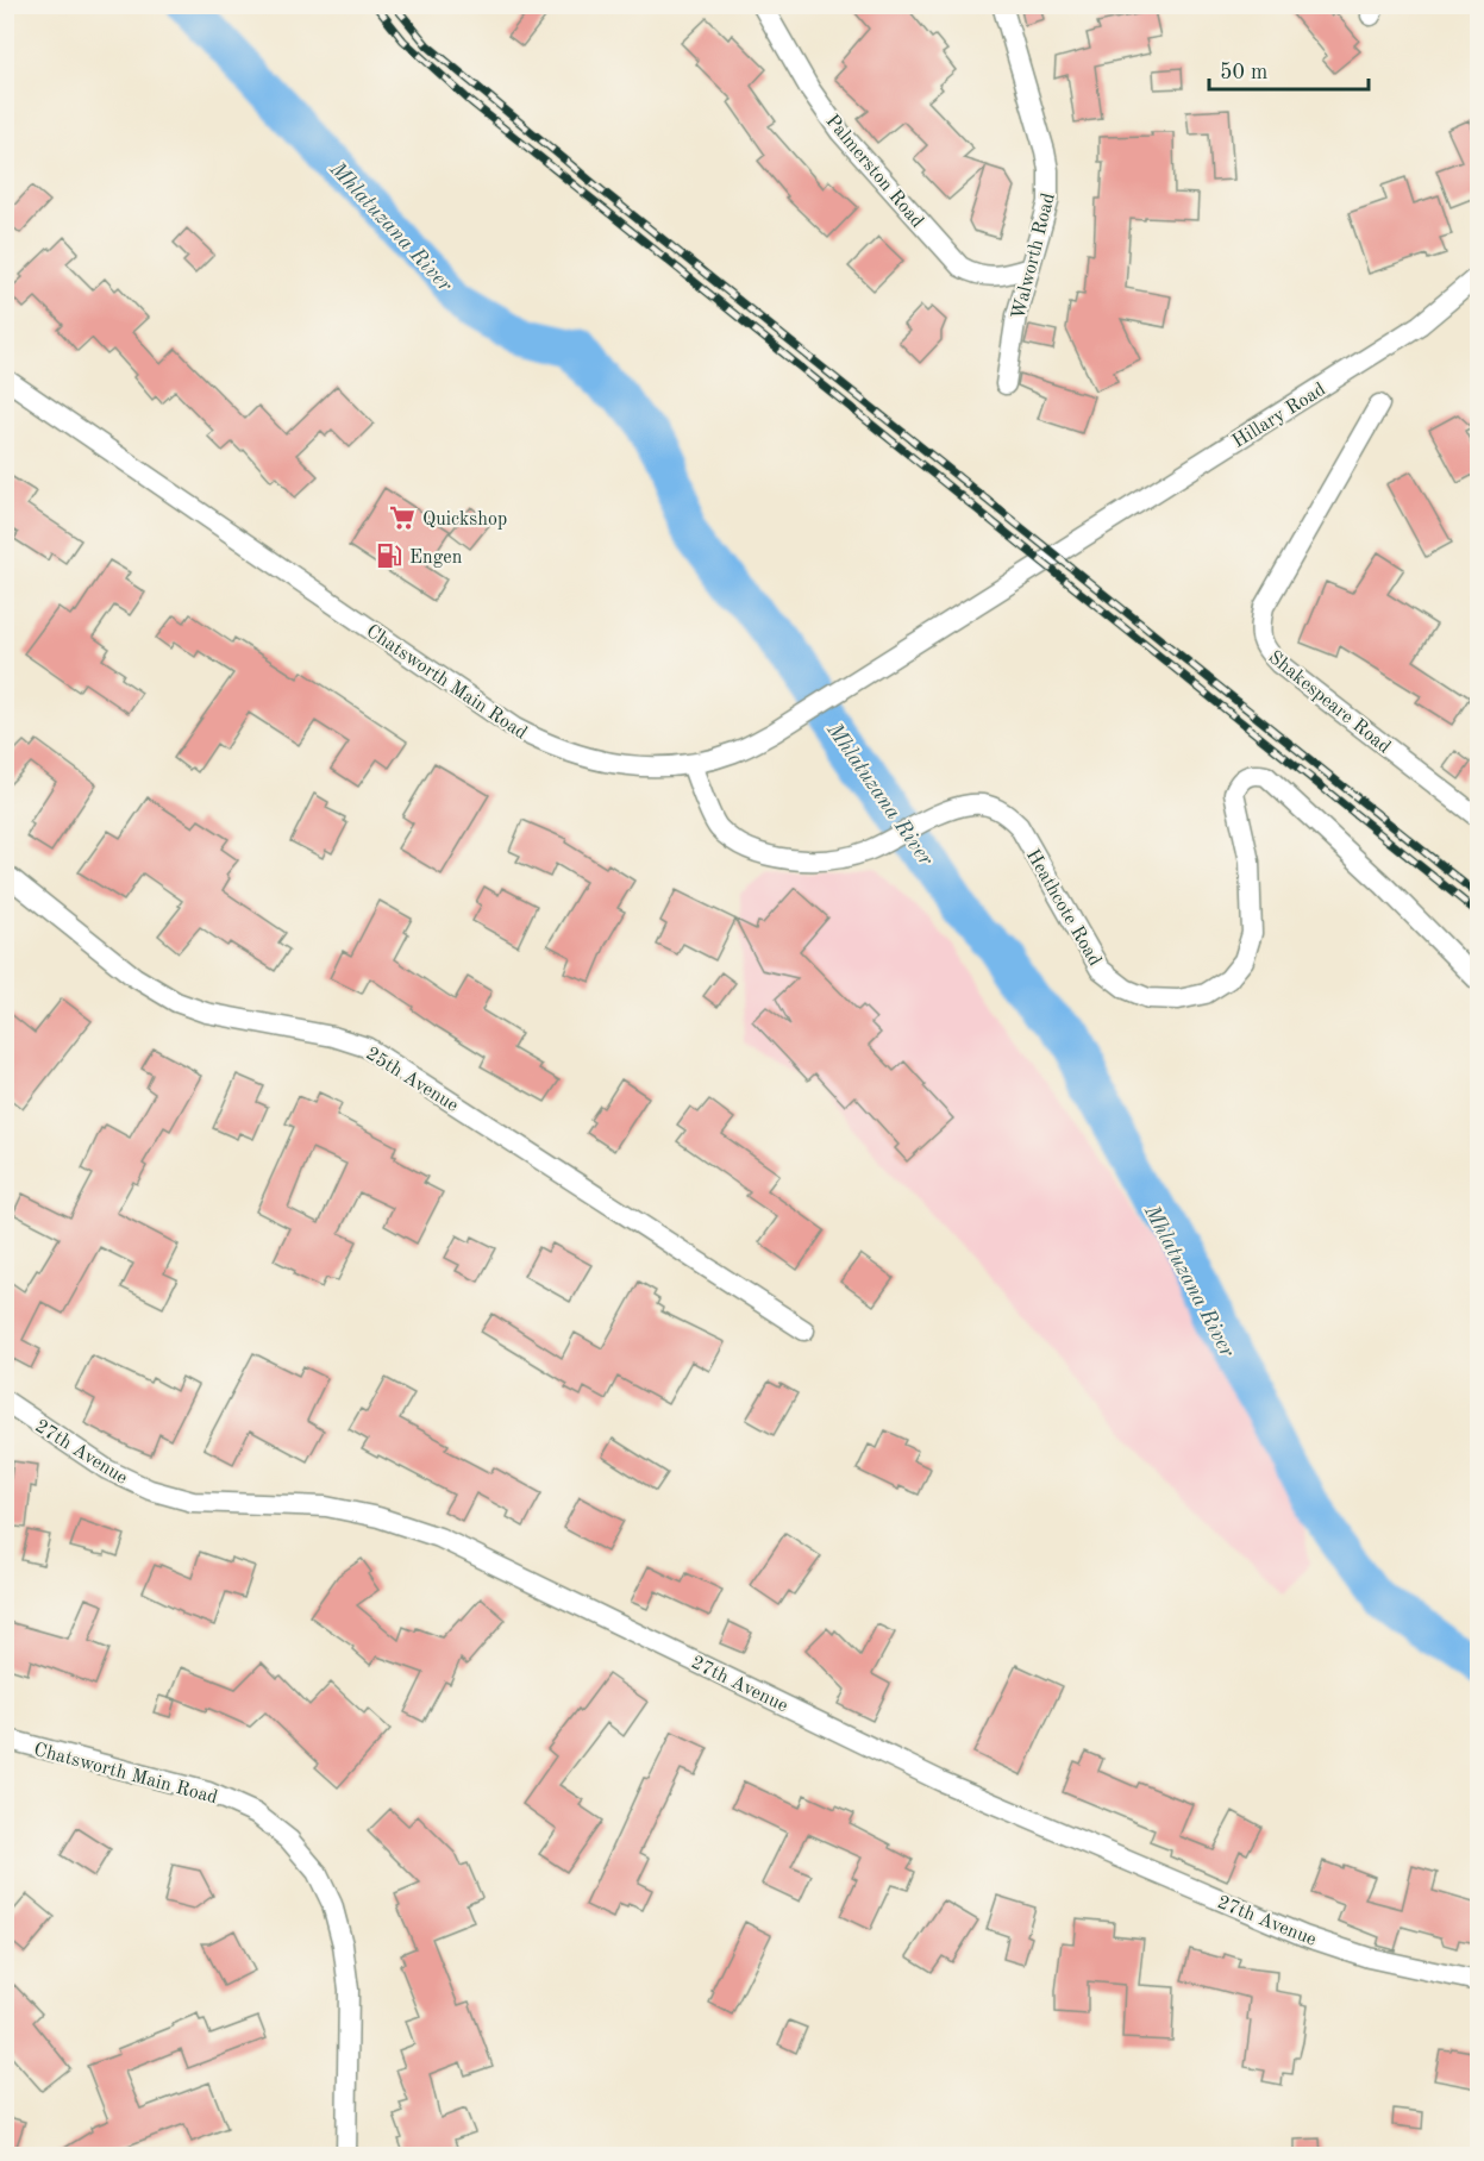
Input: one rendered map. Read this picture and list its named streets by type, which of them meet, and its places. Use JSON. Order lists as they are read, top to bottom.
{
  "streets": {
    "street": [
      "Palmerston Road",
      "Walworth Road",
      "Hillary Road",
      "Chatsworth Main Road",
      "Shakespeare Road",
      "Heathcote Road",
      "25th Avenue",
      "27th Avenue"
    ]
  },
  "crossings": [
    ["Palmerston Road", "Walworth Road"],
    ["Hillary Road", "Chatsworth Main Road"],
    ["Chatsworth Main Road", "Heathcote Road"]
  ],
  "water": ["Mhlatuzana River"],
  "places": {
    "supermarket": ["Quickshop"],
    "fuel station": ["Engen"]
  },
  "scale_bar": "50 m"
}
